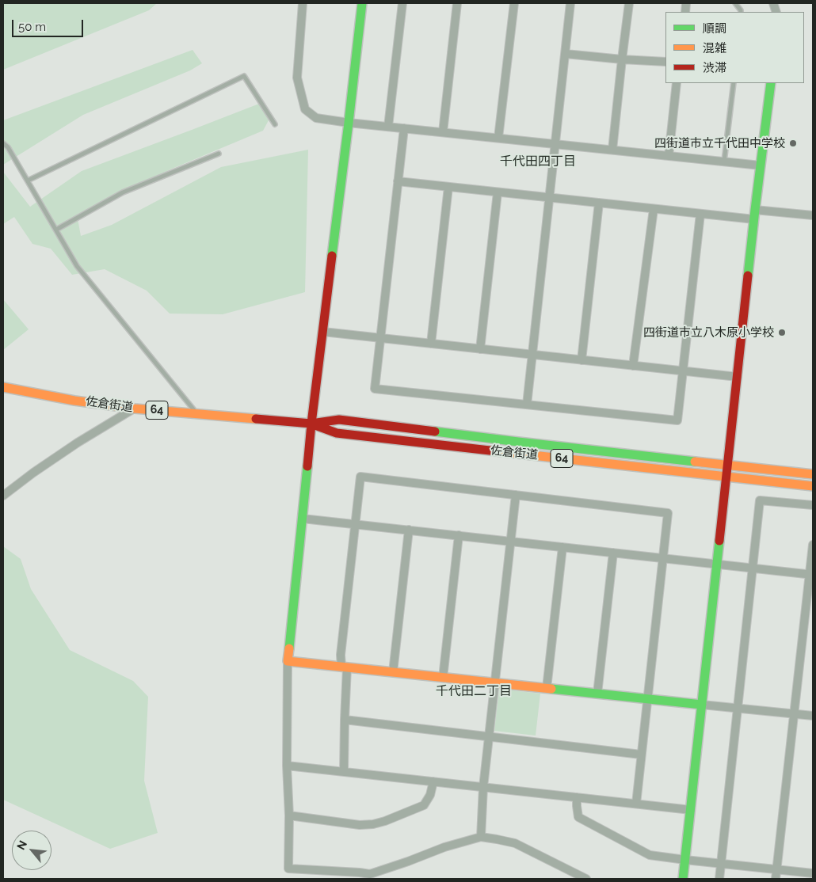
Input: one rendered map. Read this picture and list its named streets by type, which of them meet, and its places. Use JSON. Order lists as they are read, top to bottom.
{
  "streets": {
    "street": ["佐倉街道", "64"]
  },
  "districts": ["千代田四丁目", "千代田二丁目"],
  "places": ["四街道市立千代田中学校", "四街道市立八木原小学校"],
  "legend": ["順調", "混雑", "渋滞"],
  "scale_bar": "50 m",
  "north": "top left"
}
